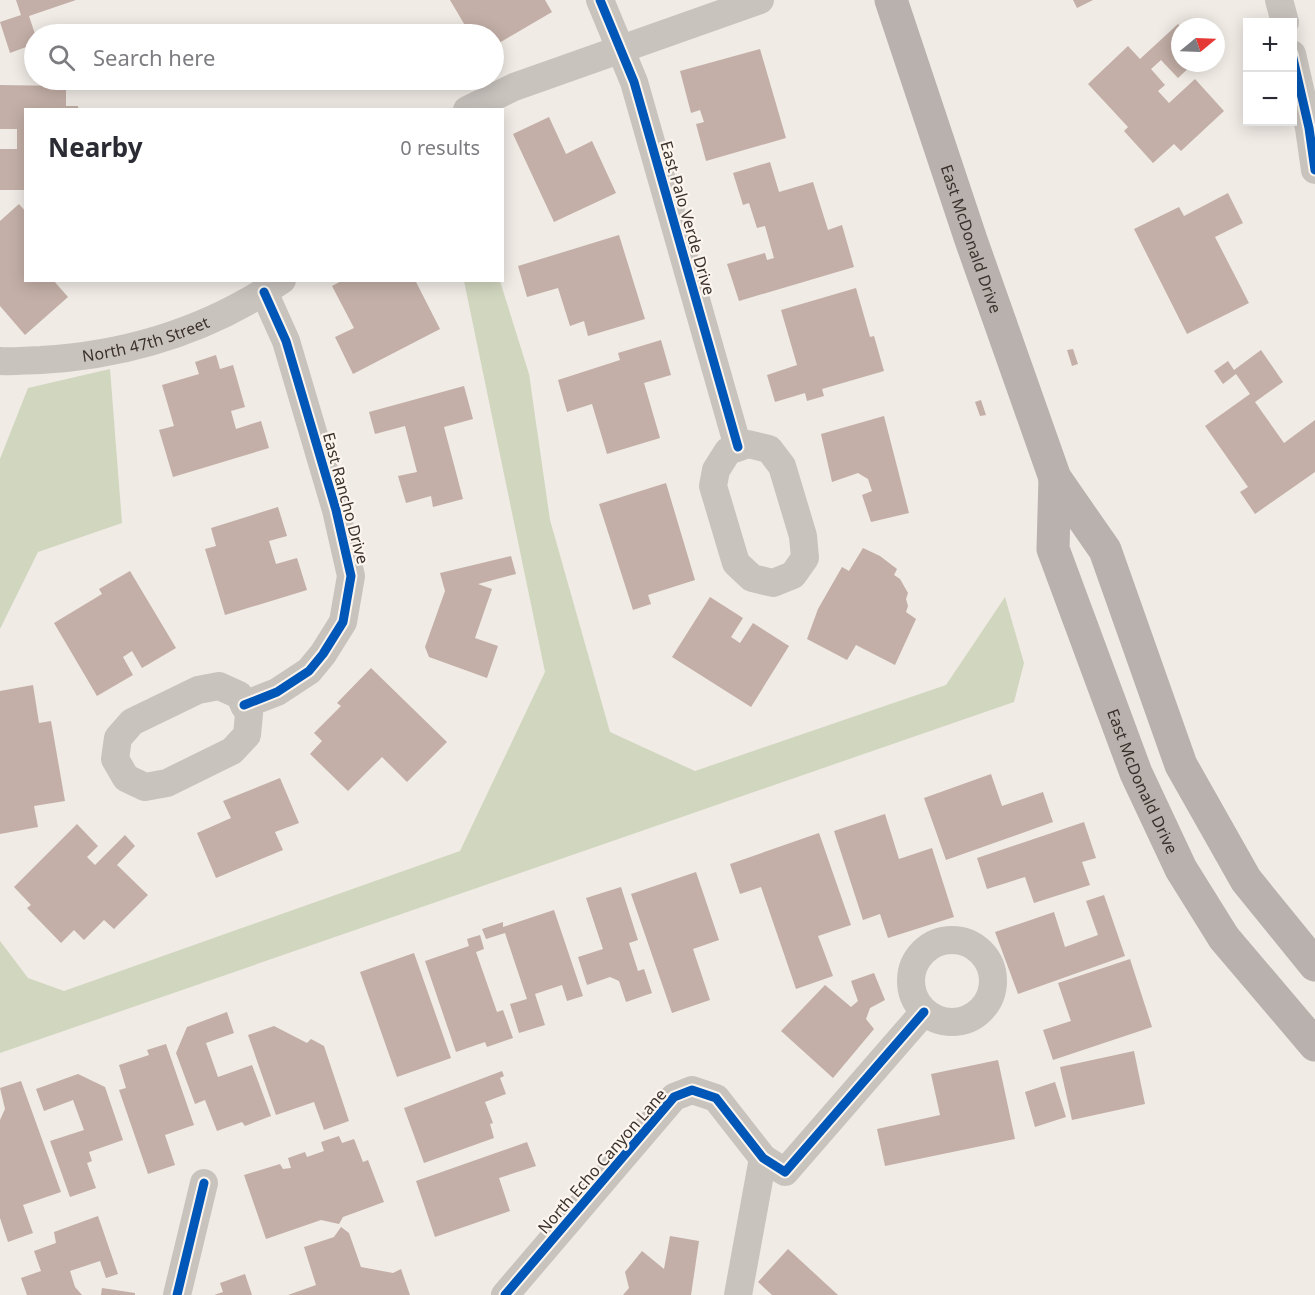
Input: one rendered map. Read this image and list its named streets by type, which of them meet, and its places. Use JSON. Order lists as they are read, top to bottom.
{
  "streets": {
    "main road": ["East McDonald Drive"],
    "street": [
      "East Palo Verde Drive",
      "North 47th Street",
      "East Rancho Drive",
      "North Echo Canyon Lane"
    ]
  },
  "crossings": [
    ["North 47th Street", "East Rancho Drive"]
  ],
  "north": "right",
  "page": {
    "map_buttons": ["+", "−"],
    "search": "Search here",
    "heading": ["Nearby", "0 results"]
  }
}
